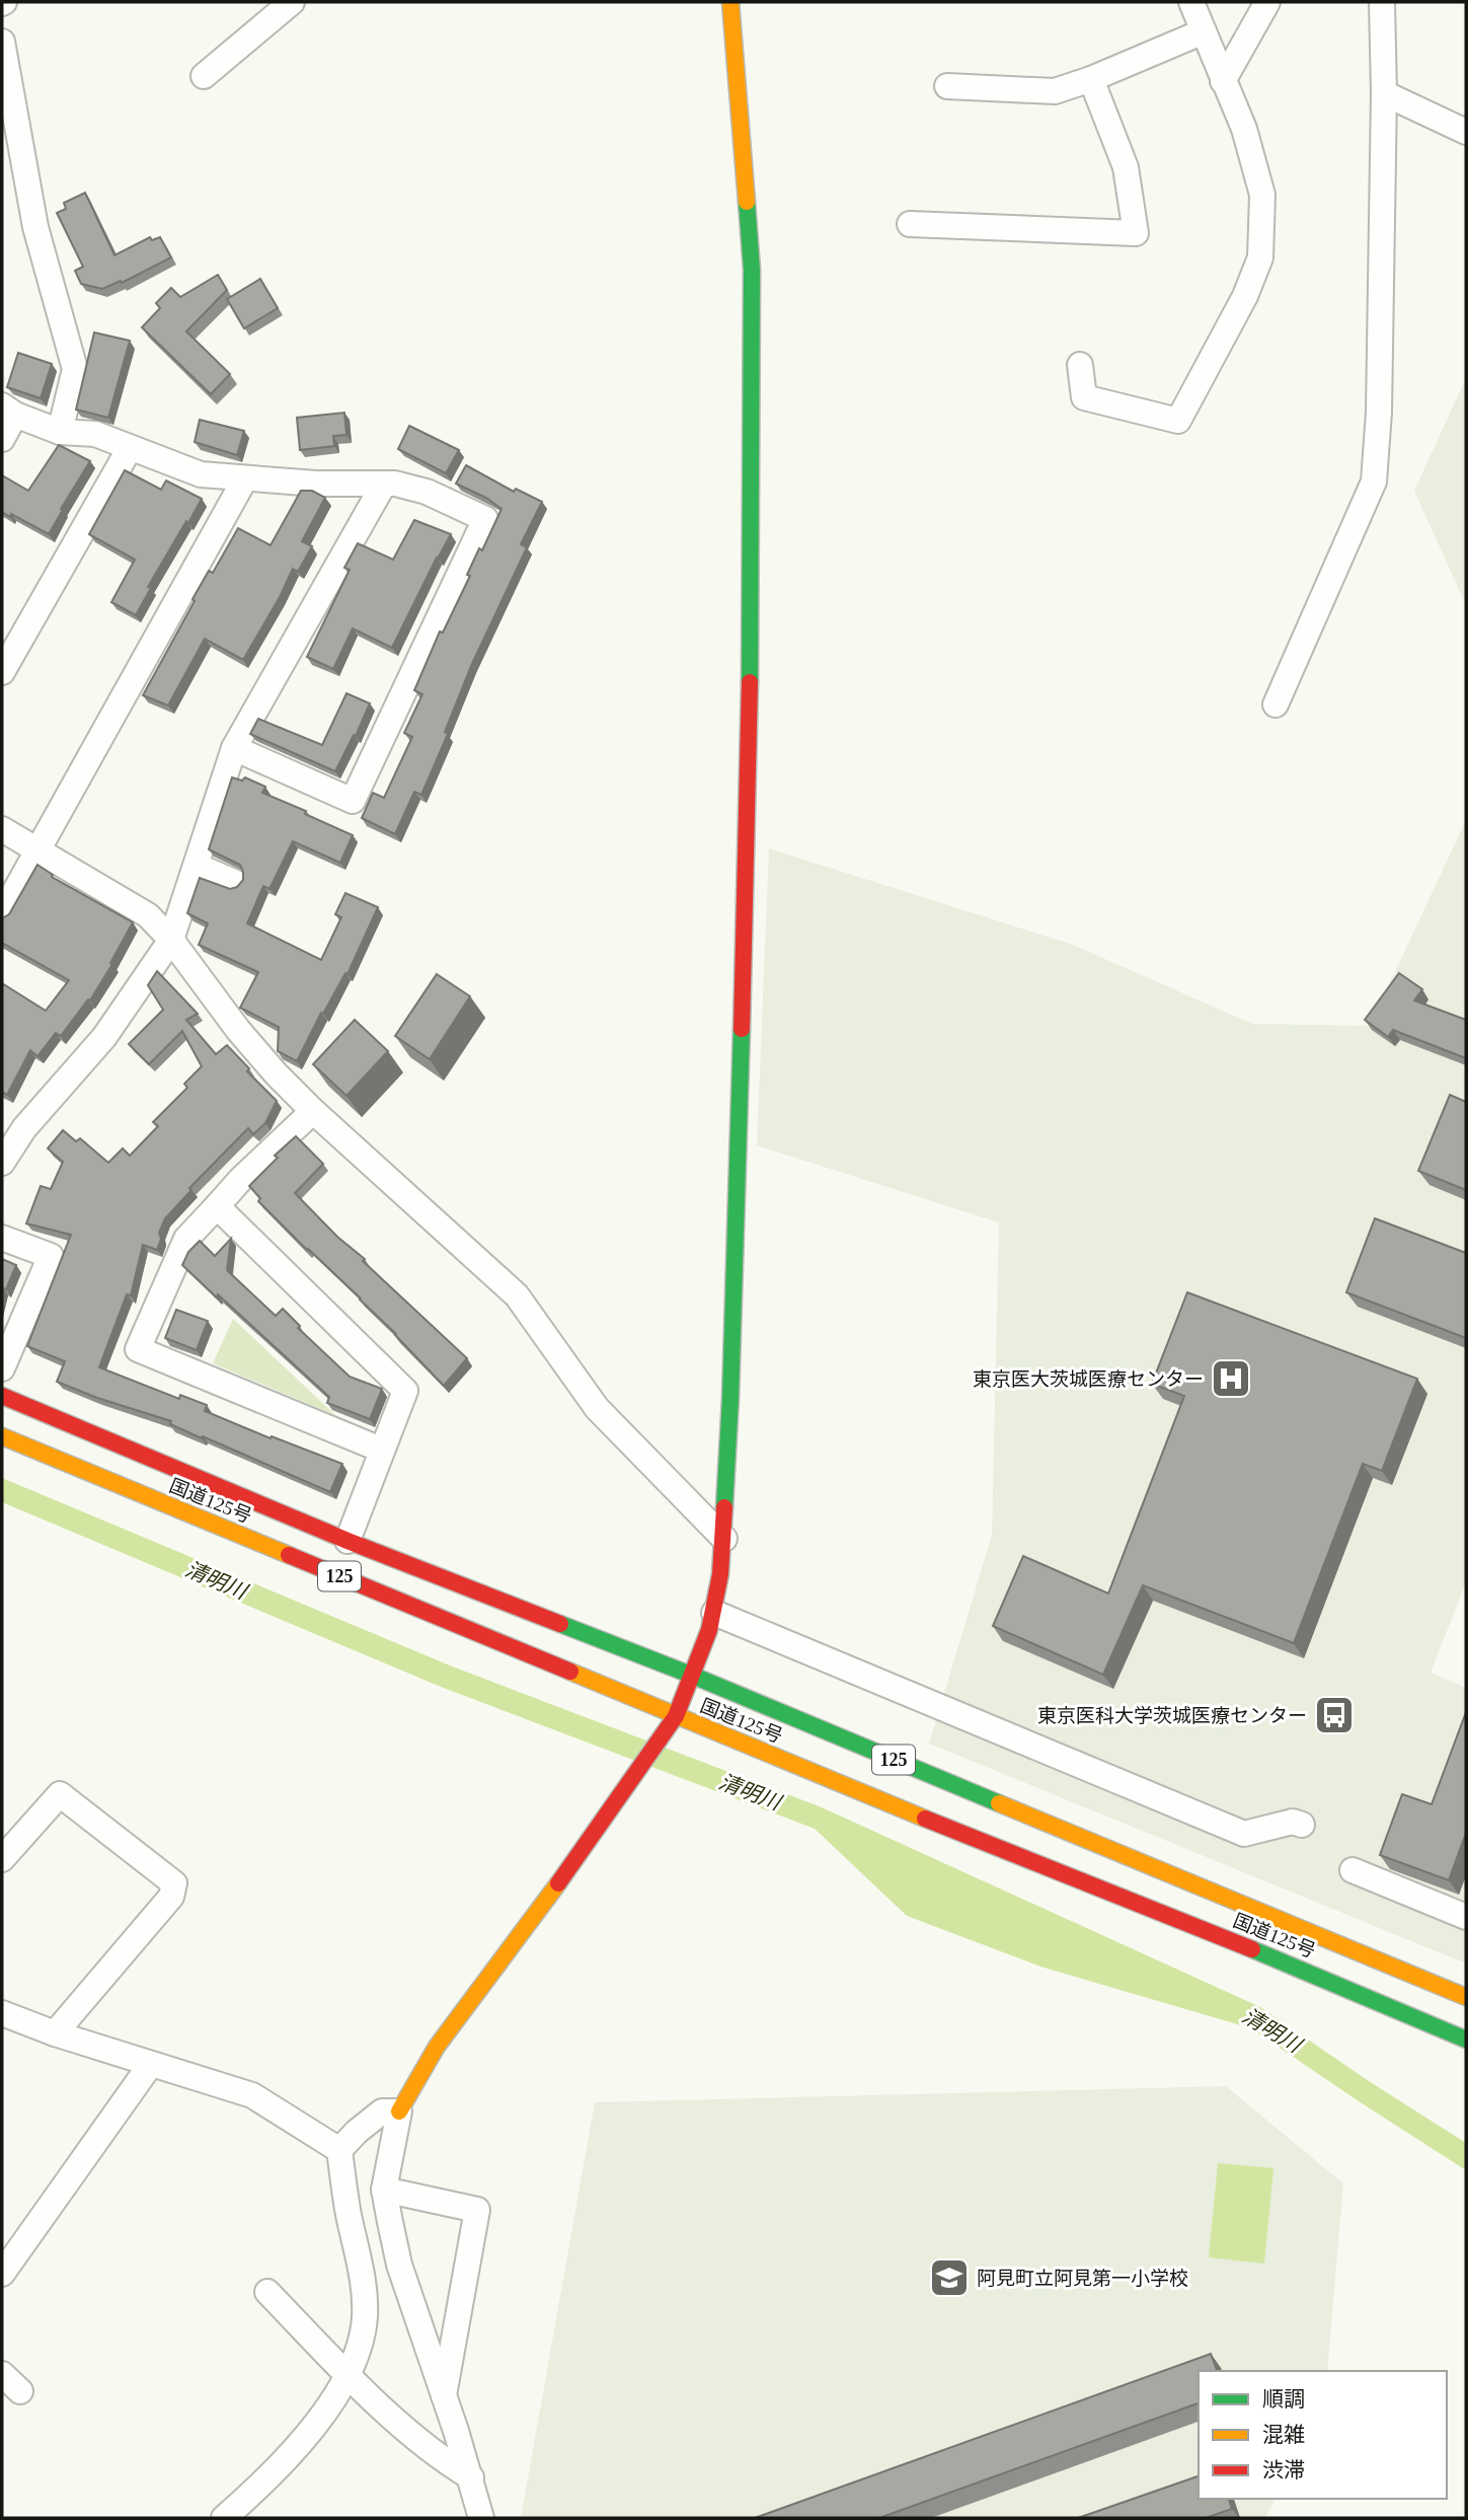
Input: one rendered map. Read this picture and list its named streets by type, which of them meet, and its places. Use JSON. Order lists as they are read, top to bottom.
{
  "streets": {
    "main road": ["国道125号", "125"]
  },
  "water": ["清明川"],
  "places": {
    "hospital": ["東京医大茨城医療センター"],
    "bus stop": ["東京医科大学茨城医療センター"],
    "school or university": ["阿見町立阿見第一小学校"]
  },
  "legend": ["順調", "混雑", "渋滞"]
}
